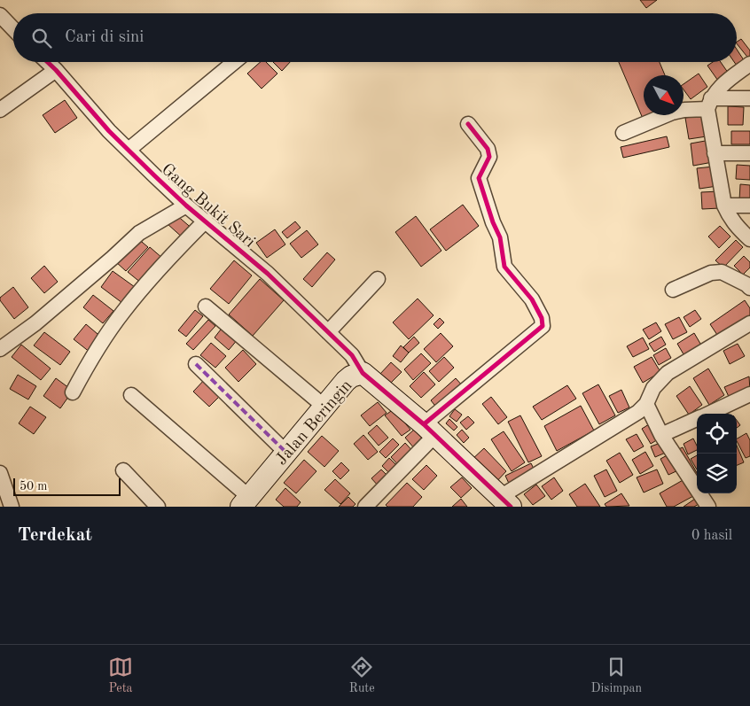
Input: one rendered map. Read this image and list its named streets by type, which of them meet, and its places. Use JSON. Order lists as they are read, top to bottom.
{
  "streets": {
    "street": ["Gang Bukit Sari", "Jalan Beringin"]
  },
  "crossings": [
    ["Gang Bukit Sari", "Jalan Beringin"]
  ],
  "scale_bar": "50 m",
  "north": "bottom right",
  "page": {
    "search": "Cari di sini",
    "scale": "50 m",
    "heading": ["Terdekat", "0 hasil"],
    "nav": ["Peta", "Rute", "Disimpan"]
  }
}
